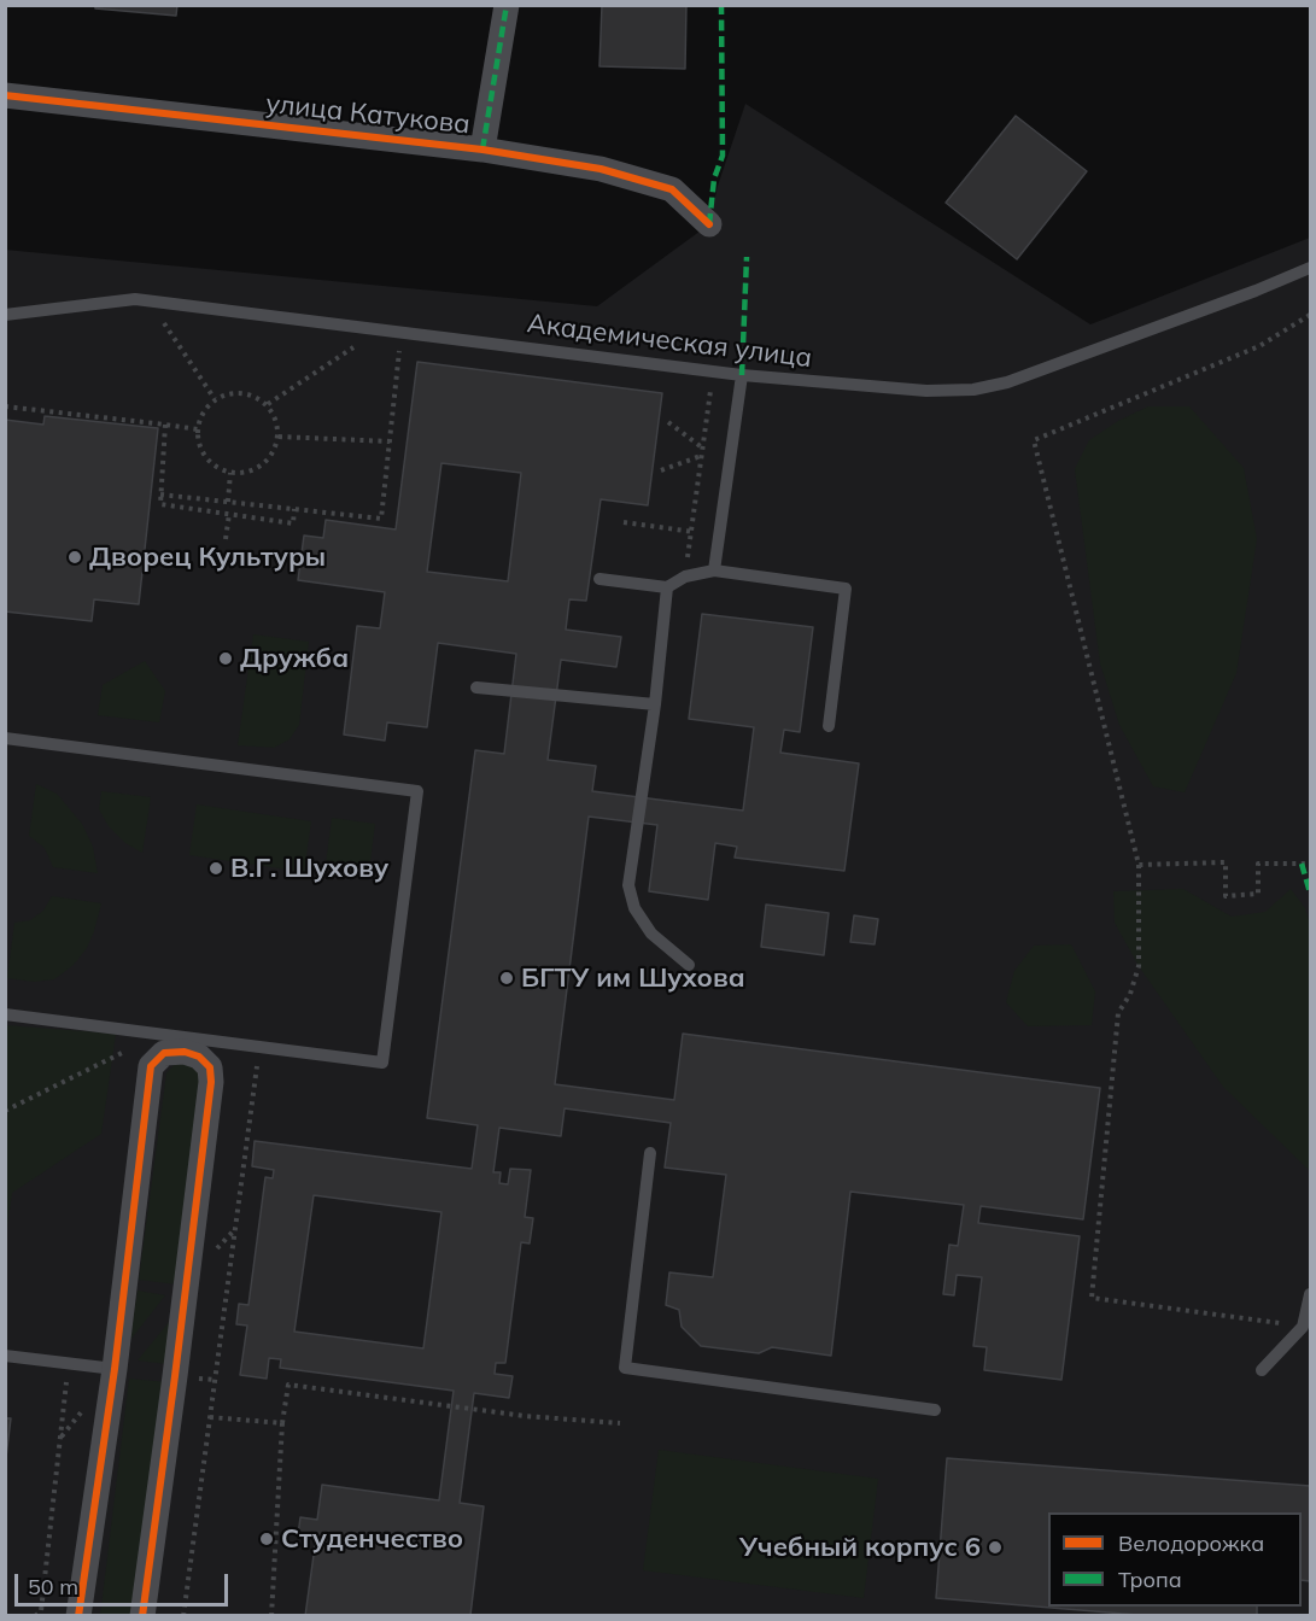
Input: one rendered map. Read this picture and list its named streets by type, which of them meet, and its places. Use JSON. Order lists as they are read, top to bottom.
{
  "streets": {
    "street": ["улица Катукова"],
    "lane": ["Академическая улица"]
  },
  "places": [
    "Дворец Культуры",
    "Дружба",
    "В.Г. Шухову",
    "БГТУ им Шухова",
    "Студенчество",
    "Учебный корпус 6"
  ],
  "legend": ["Велодорожка", "Тропа"],
  "scale_bar": "50 m"
}
